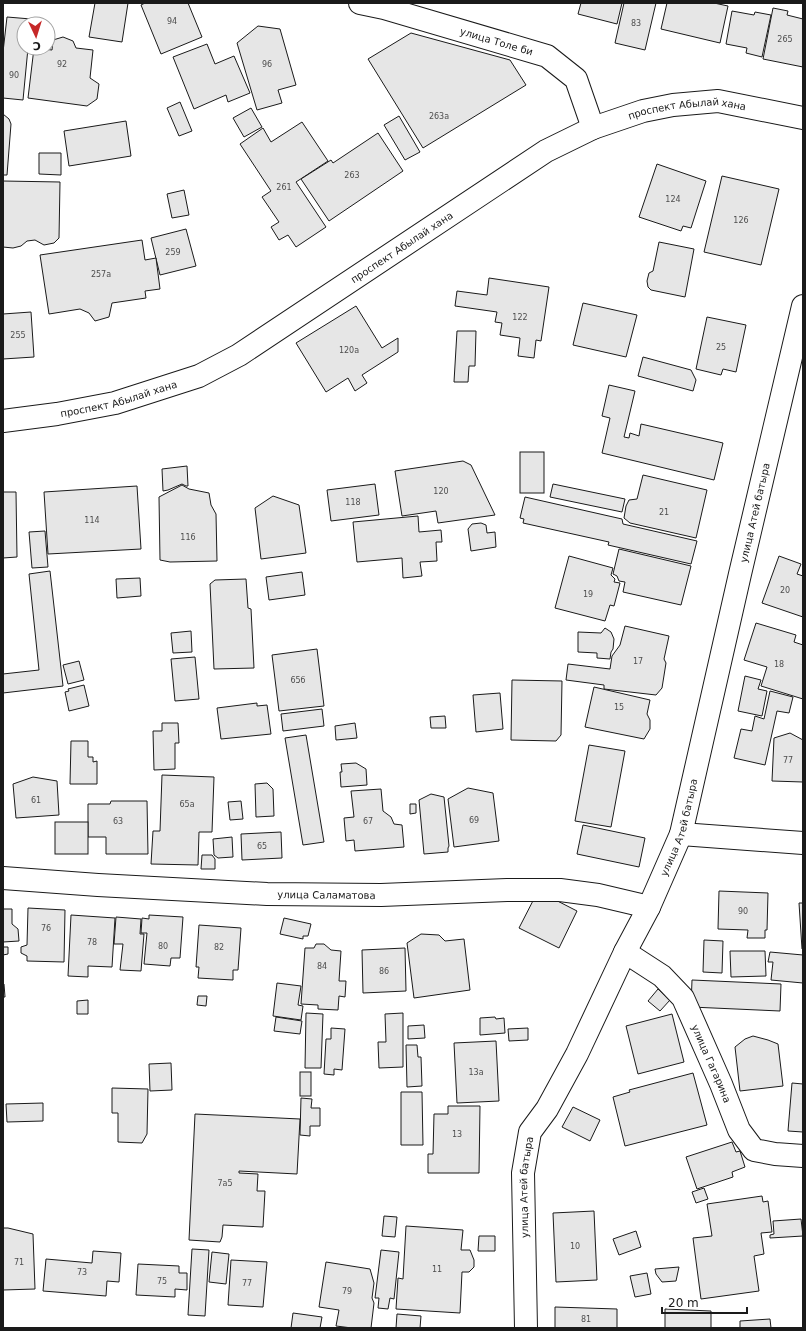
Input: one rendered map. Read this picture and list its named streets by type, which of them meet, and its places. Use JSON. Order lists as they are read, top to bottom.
{
  "streets": {
    "street": [
      "улица Толе би",
      "проспект Абылай хана",
      "улица Атей батыра",
      "улица Саламатова",
      "улица Гагарина"
    ]
  },
  "crossings": [
    ["улица Толе би", "проспект Абылай хана"],
    ["улица Атей батыра", "улица Саламатова"],
    ["улица Атей батыра", "улица Гагарина"]
  ],
  "house_numbers": [
    "94",
    "83",
    "265",
    "92",
    "96",
    "90",
    "263а",
    "263",
    "261",
    "124",
    "126",
    "259",
    "257а",
    "122",
    "255",
    "25",
    "120а",
    "120",
    "118",
    "21",
    "114",
    "116",
    "20",
    "19",
    "17",
    "18",
    "65б",
    "15",
    "77",
    "61",
    "65а",
    "69",
    "63",
    "67",
    "65",
    "90",
    "76",
    "78",
    "80",
    "82",
    "84",
    "86",
    "13а",
    "13",
    "7а5",
    "10",
    "71",
    "11",
    "73",
    "75",
    "77",
    "79",
    "81"
  ],
  "scale_bar": "20 m",
  "north": "bottom"
}
